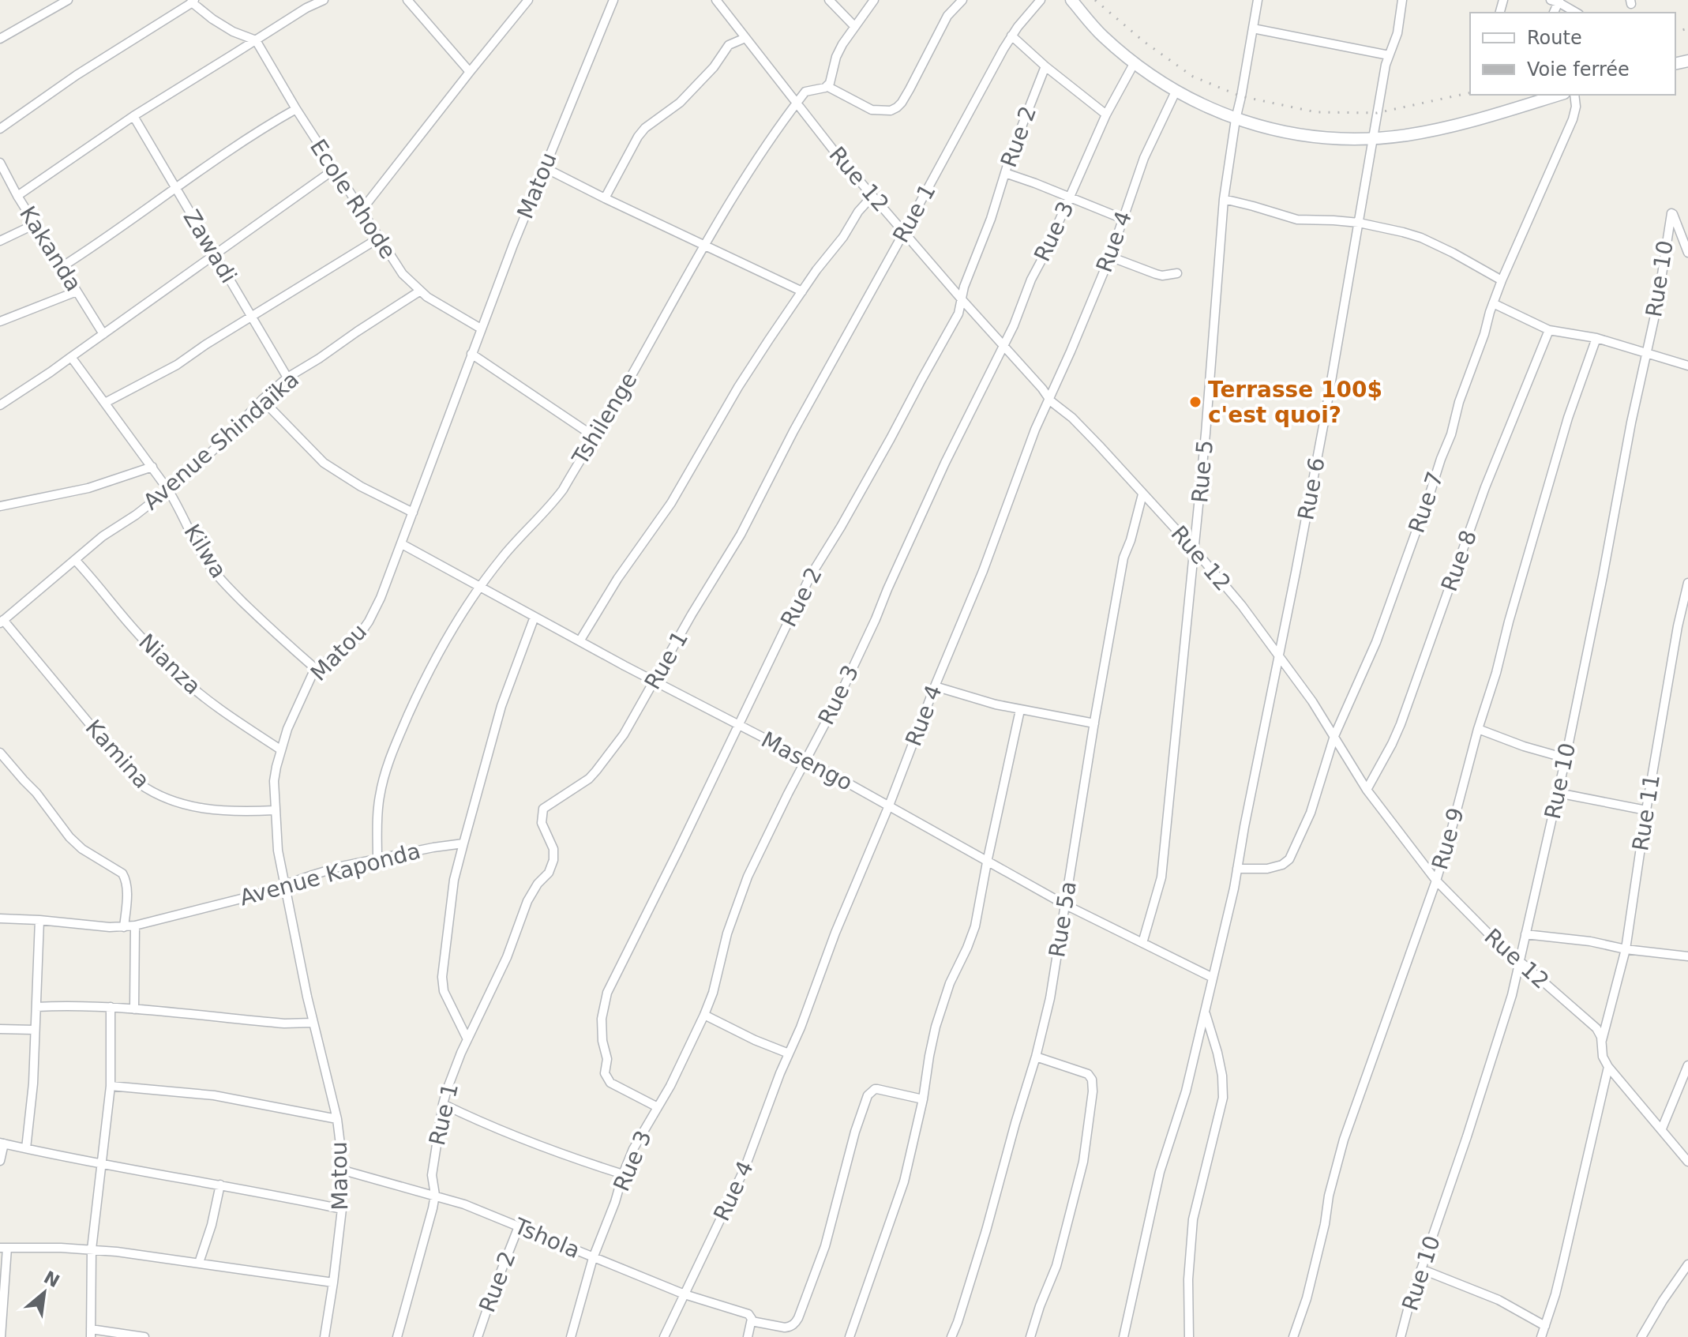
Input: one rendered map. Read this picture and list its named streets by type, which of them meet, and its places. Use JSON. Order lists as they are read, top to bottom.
{
  "streets": {
    "street": [
      "Rue 2",
      "Rue 12",
      "Matou",
      "Ecole Rhode",
      "Rue 1",
      "Rue 3",
      "Rue 4",
      "Zawadi",
      "Kakanda",
      "Rue 10",
      "Tshilenge",
      "Avenue Shindaïka",
      "Rue 5",
      "Rue 6",
      "Rue 7",
      "Kilwa",
      "Rue 8",
      "Nianza",
      "Kamina",
      "Masengo",
      "Rue 11",
      "Rue 9",
      "Avenue Kaponda",
      "Rue 5a",
      "Tshola"
    ]
  },
  "crossings": [
    ["Rue 2", "Rue 12"],
    ["Rue 2", "Rue 3"],
    ["Rue 2", "Masengo"],
    ["Rue 2", "Tshola"],
    ["Rue 12", "Rue 1"],
    ["Rue 12", "Rue 3"],
    ["Rue 12", "Rue 4"],
    ["Rue 12", "Rue 10"],
    ["Rue 12", "Tshilenge"],
    ["Rue 12", "Rue 5"],
    ["Rue 12", "Rue 6"],
    ["Rue 12", "Rue 7"],
    ["Rue 12", "Rue 8"],
    ["Rue 12", "Rue 11"],
    ["Rue 12", "Rue 9"],
    ["Rue 12", "Rue 5a"],
    ["Matou", "Ecole Rhode"],
    ["Matou", "Kilwa"],
    ["Matou", "Nianza"],
    ["Matou", "Kamina"],
    ["Matou", "Masengo"],
    ["Matou", "Avenue Kaponda"],
    ["Matou", "Tshola"],
    ["Ecole Rhode", "Avenue Shindaïka"],
    ["Rue 1", "Masengo"],
    ["Rue 1", "Tshola"],
    ["Rue 3", "Masengo"],
    ["Rue 3", "Tshola"],
    ["Rue 4", "Masengo"],
    ["Rue 4", "Tshola"],
    ["Zawadi", "Avenue Shindaïka"],
    ["Tshilenge", "Masengo"],
    ["Tshilenge", "Avenue Kaponda"],
    ["Avenue Shindaïka", "Kilwa"],
    ["Avenue Shindaïka", "Nianza"],
    ["Avenue Shindaïka", "Kamina"],
    ["Rue 5", "Masengo"],
    ["Rue 6", "Rue 7"],
    ["Rue 6", "Masengo"],
    ["Masengo", "Rue 5a"]
  ],
  "places": ["Terrasse 100$ c'est quoi?"],
  "legend": ["Route", "Voie ferrée"],
  "north": "top right"
}
